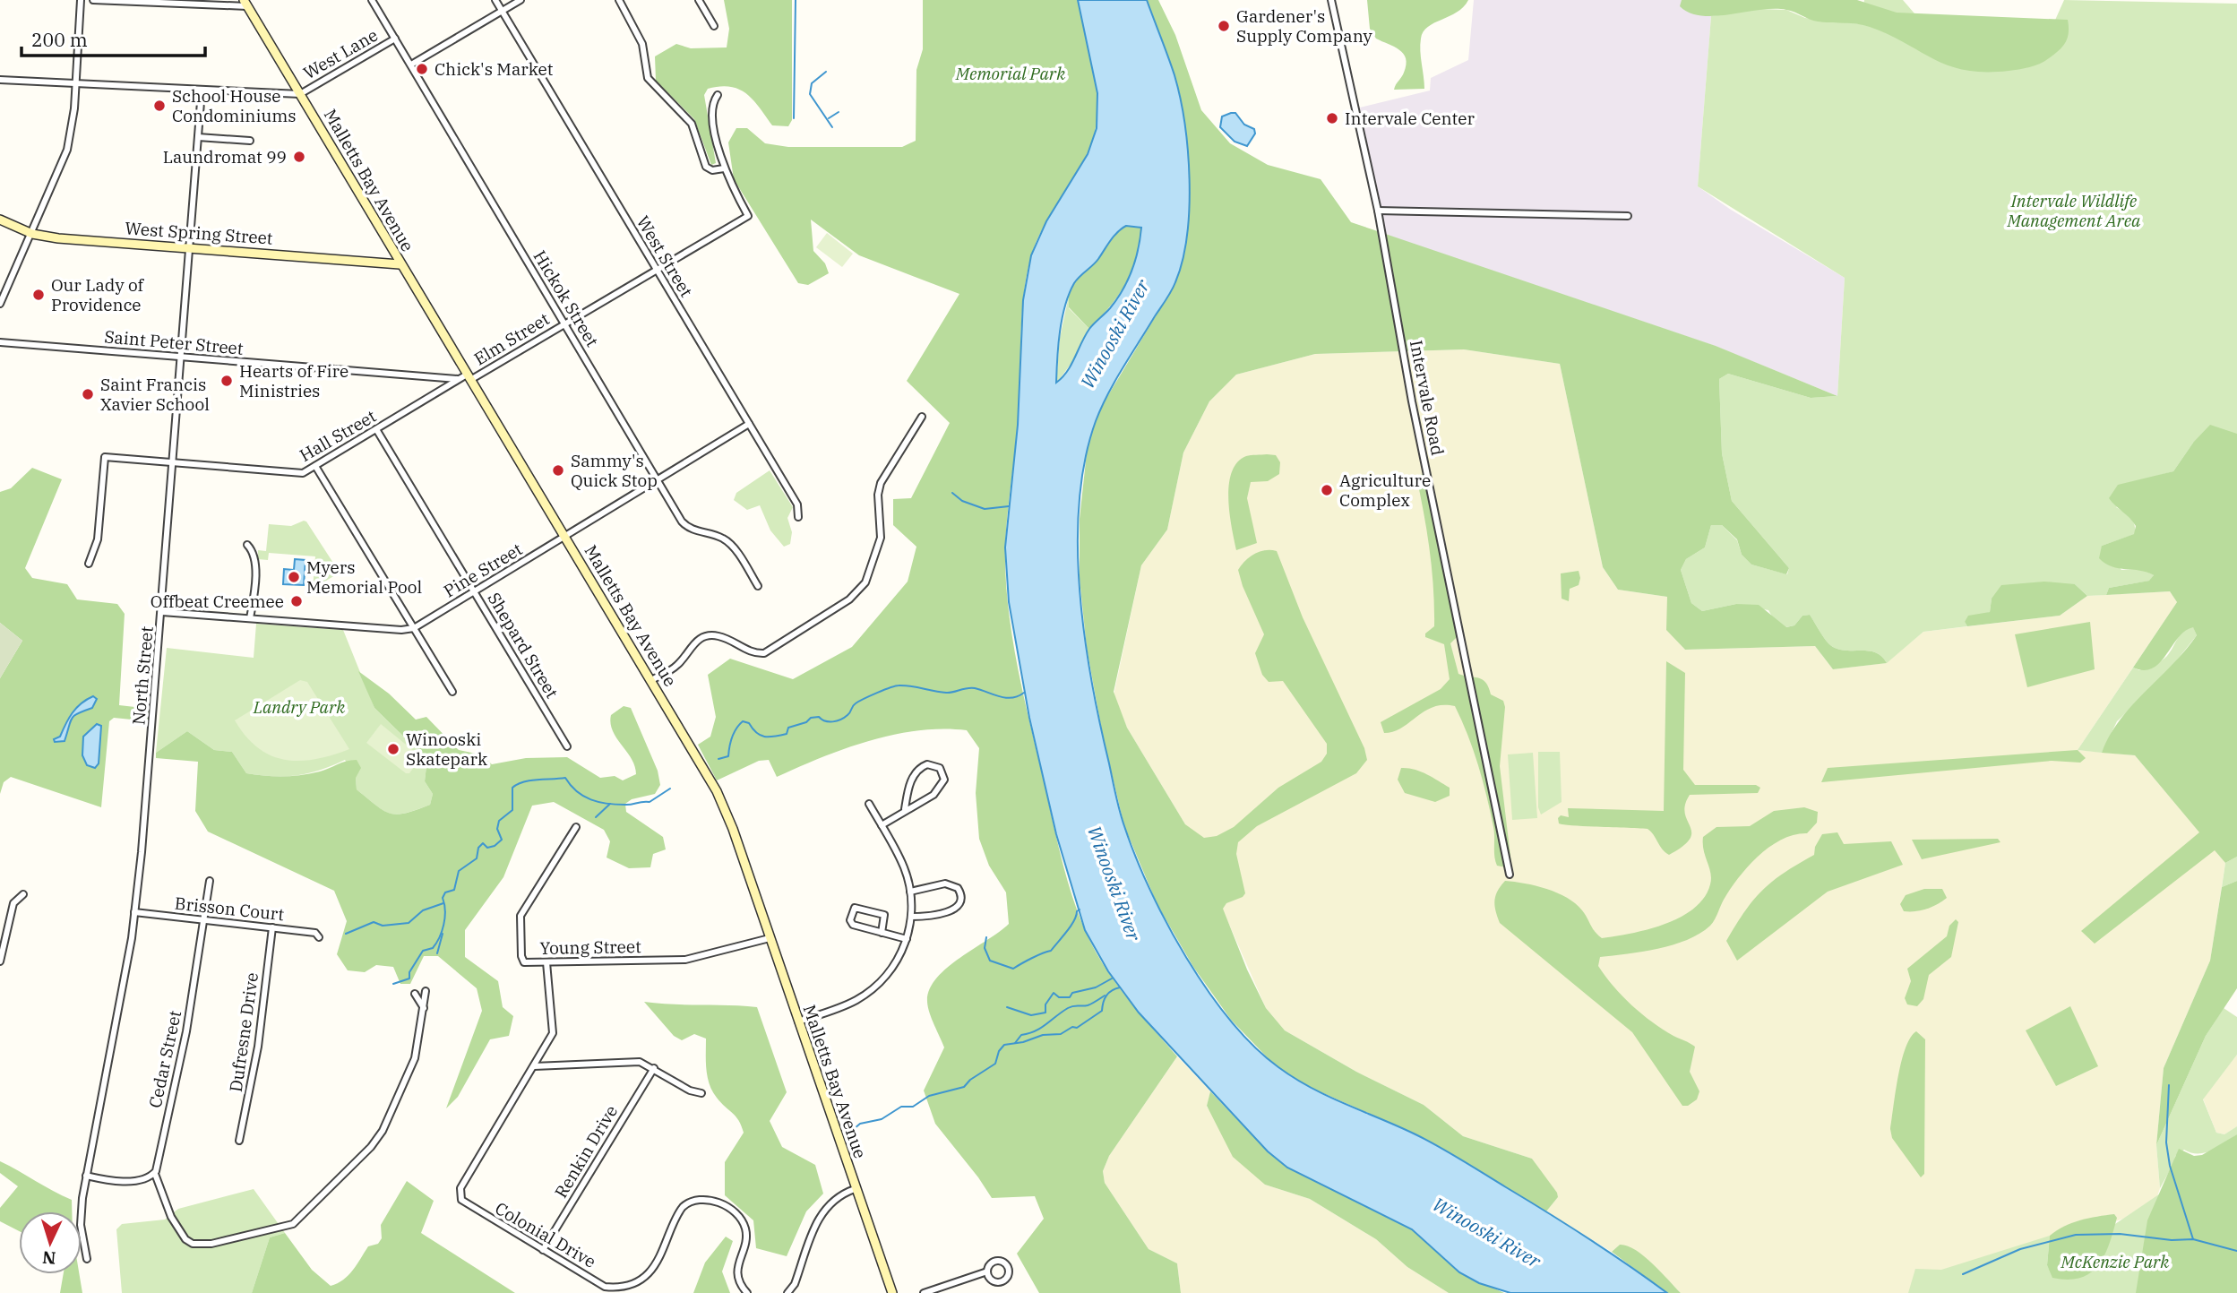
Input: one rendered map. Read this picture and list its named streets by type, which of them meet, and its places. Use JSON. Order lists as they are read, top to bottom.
{
  "streets": {
    "street": [
      "West Lane",
      "Malletts Bay Avenue",
      "West Spring Street",
      "West Street",
      "Hickok Street",
      "Elm Street",
      "Saint Peter Street",
      "Intervale Road",
      "Hall Street",
      "Pine Street",
      "Shepard Street",
      "North Street",
      "Brisson Court",
      "Young Street",
      "Dufresne Drive",
      "Cedar Street",
      "Renkin Drive",
      "Colonial Drive"
    ]
  },
  "crossings": [
    ["West Lane", "Malletts Bay Avenue"],
    ["West Lane", "Hickok Street"],
    ["Malletts Bay Avenue", "West Spring Street"],
    ["Malletts Bay Avenue", "Elm Street"],
    ["Malletts Bay Avenue", "Saint Peter Street"],
    ["Malletts Bay Avenue", "Hall Street"],
    ["Malletts Bay Avenue", "Pine Street"],
    ["Malletts Bay Avenue", "Young Street"],
    ["West Spring Street", "North Street"],
    ["West Street", "Elm Street"],
    ["West Street", "Pine Street"],
    ["Hickok Street", "Elm Street"],
    ["Hickok Street", "Pine Street"],
    ["Elm Street", "Saint Peter Street"],
    ["Elm Street", "Hall Street"],
    ["Saint Peter Street", "Hall Street"],
    ["Saint Peter Street", "North Street"],
    ["Hall Street", "Shepard Street"],
    ["Hall Street", "North Street"],
    ["Pine Street", "Shepard Street"],
    ["North Street", "Brisson Court"],
    ["Brisson Court", "Dufresne Drive"],
    ["Brisson Court", "Cedar Street"],
    ["Young Street", "Colonial Drive"],
    ["Renkin Drive", "Colonial Drive"]
  ],
  "water": ["Winooski River"],
  "parks": [
    "Memorial Park",
    "Intervale Wildlife Management Area",
    "Landry Park",
    "McKenzie Park"
  ],
  "places": [
    "Gardener's Supply Company",
    "Chick's Market",
    "School House Condominiums",
    "Intervale Center",
    "Laundromat 99",
    "Our Lady of Providence",
    "Hearts of Fire Ministries",
    "Saint Francis Xavier School",
    "Sammy's Quick Stop",
    "Agriculture Complex",
    "Myers Memorial Pool",
    "Offbeat Creemee",
    "Winooski Skatepark"
  ],
  "scale_bar": "200 m",
  "north": "bottom"
}
